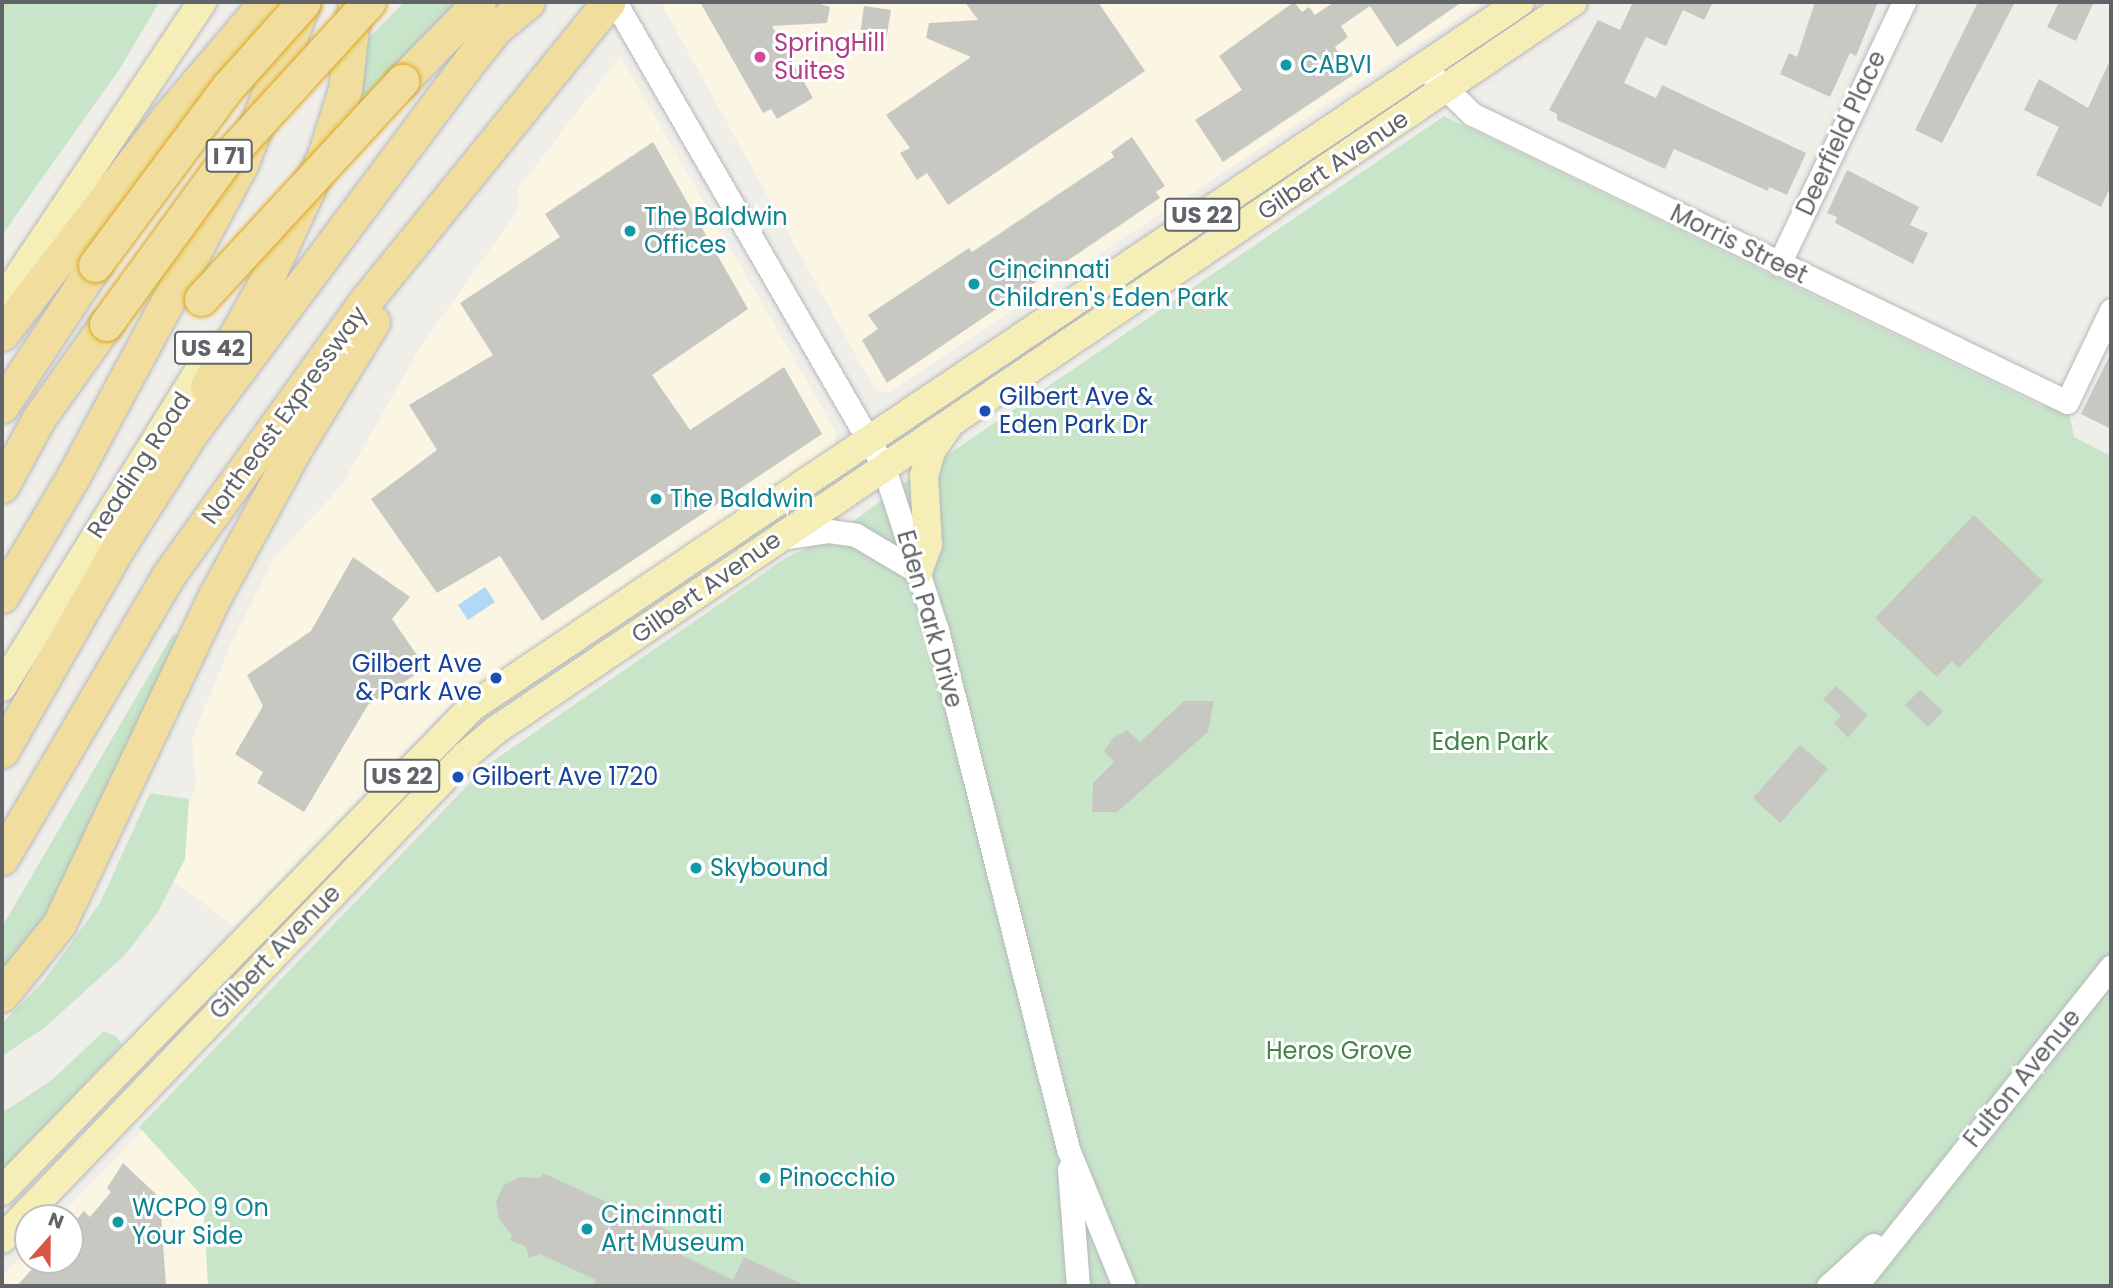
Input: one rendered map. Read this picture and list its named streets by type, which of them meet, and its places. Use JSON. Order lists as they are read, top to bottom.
{
  "streets": {
    "highway": ["I 71", "Northeast Expressway"],
    "main road": [
      "Gilbert Avenue",
      "US 22",
      "US 42",
      "Reading Road"
    ],
    "street": [
      "Deerfield Place",
      "Morris Street",
      "Eden Park Drive",
      "Fulton Avenue"
    ]
  },
  "crossings": [
    ["Deerfield Place", "Morris Street"],
    ["Gilbert Avenue", "Morris Street"],
    ["Gilbert Avenue", "Eden Park Drive"]
  ],
  "parks": ["Eden Park", "Heros Grove"],
  "places": [
    "SpringHill Suites",
    "CABVI",
    "The Baldwin Offices",
    "Cincinnati Children's Eden Park",
    "Gilbert Ave & Eden Park Dr",
    "The Baldwin",
    "Gilbert Ave & Park Ave",
    "Gilbert Ave 1720",
    "Skybound",
    "Pinocchio",
    "WCPO 9 On Your Side",
    "Cincinnati Art Museum"
  ],
  "north": "top"
}
